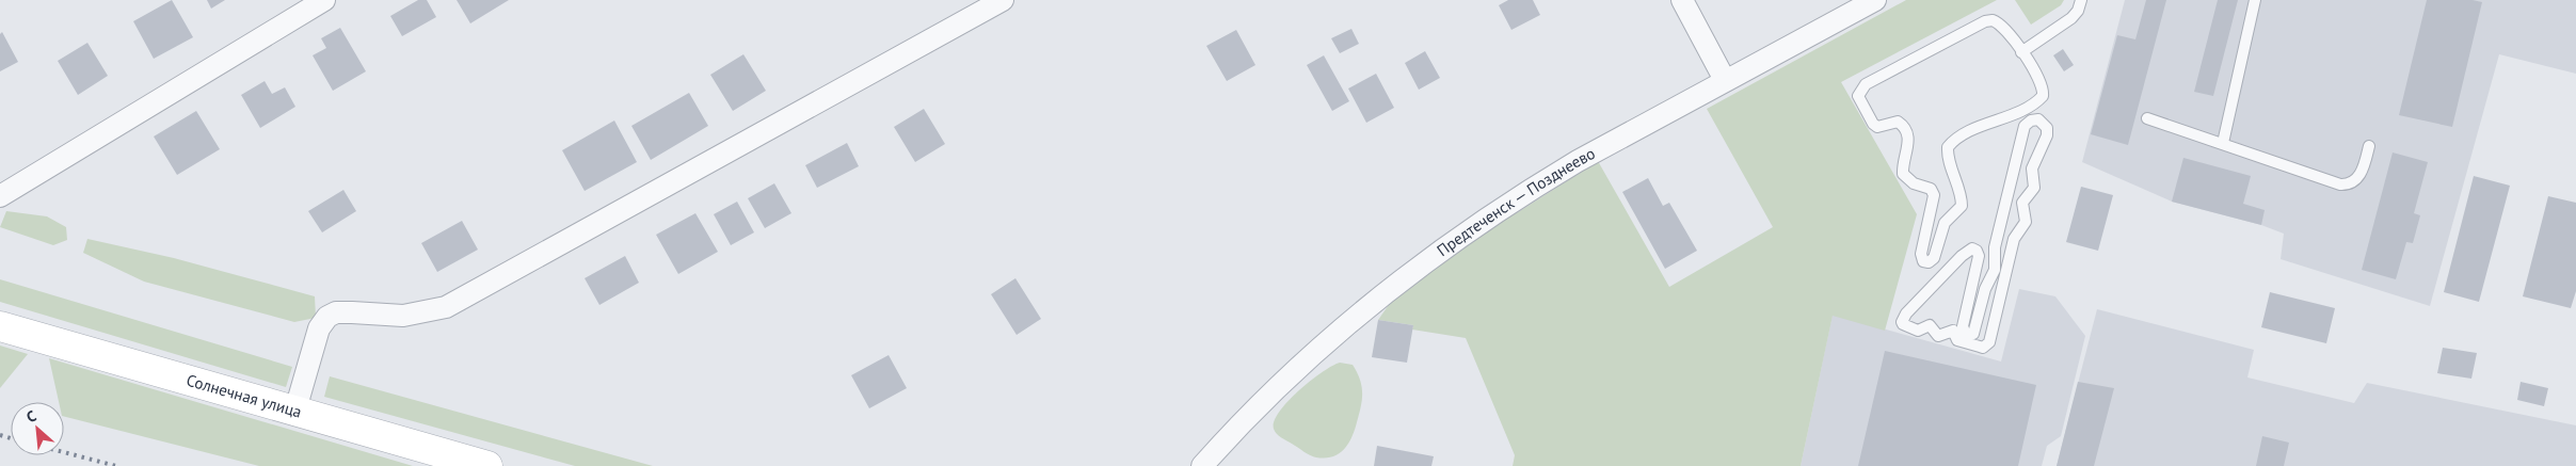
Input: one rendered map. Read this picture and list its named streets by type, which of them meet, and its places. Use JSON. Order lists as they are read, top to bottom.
{
  "streets": {
    "street": ["Предтеченск — Позднеево", "Солнечная улица"]
  },
  "north": "top left"
}
